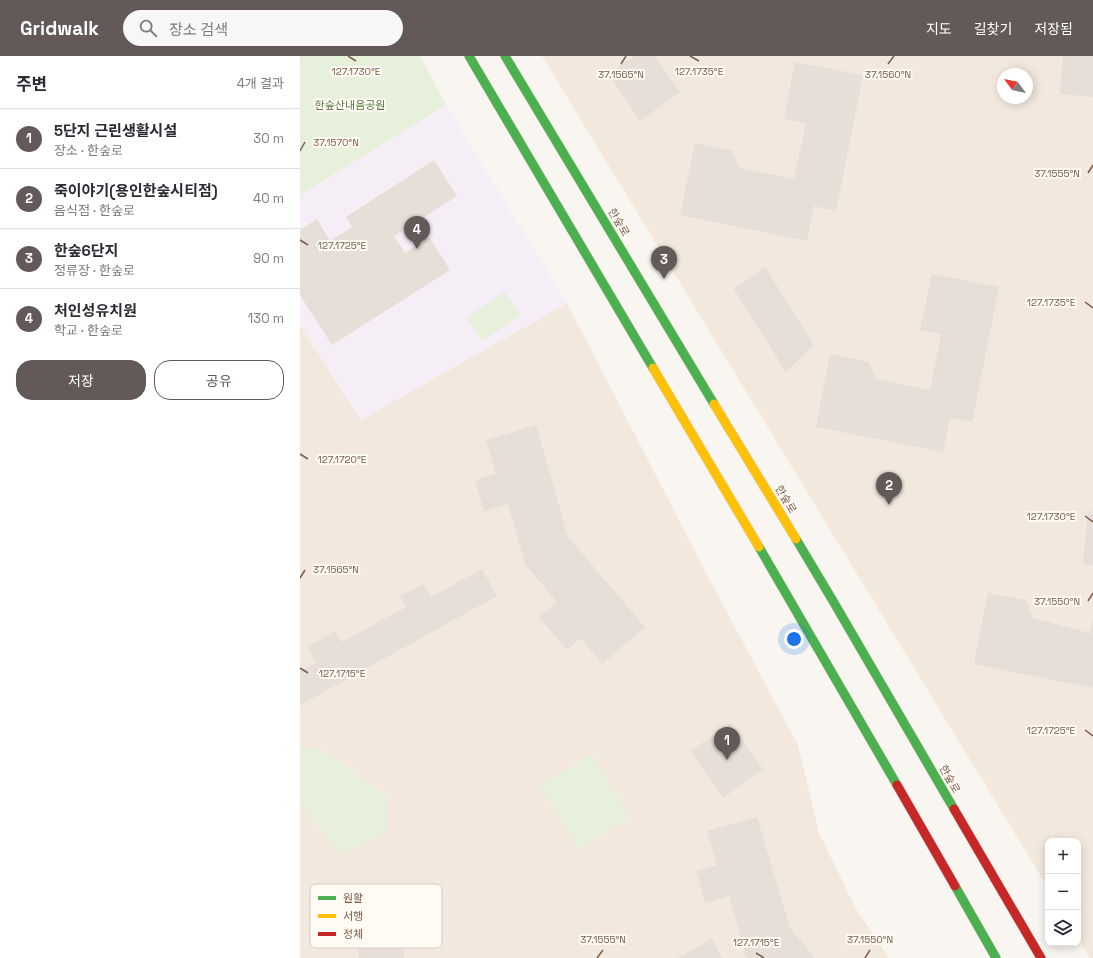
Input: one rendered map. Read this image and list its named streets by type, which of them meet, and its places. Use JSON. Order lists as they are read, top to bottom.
{
  "streets": {
    "street": ["한숲로"]
  },
  "parks": ["한숲산내음공원"],
  "legend": ["원활", "서행", "정체"],
  "north": "top left",
  "page": {
    "header": "Gridwalk",
    "search": "장소 검색",
    "nav": ["지도", "길찾기", "저장됨"],
    "heading": ["주변", "4개 결과"],
    "list": [
      {
        "mark": "1",
        "name": "5단지 근린생활시설",
        "note": "장소 · 한숲로",
        "value": "30 m"
      },
      {
        "mark": "2",
        "name": "죽이야기(용인한숲시티점)",
        "note": "음식점 · 한숲로",
        "value": "40 m"
      },
      {
        "mark": "3",
        "name": "한숲6단지",
        "note": "정류장 · 한숲로",
        "value": "90 m"
      },
      {
        "mark": "4",
        "name": "처인성유치원",
        "note": "학교 · 한숲로",
        "value": "130 m"
      }
    ],
    "pins": [
      "4",
      "3",
      "2",
      "1"
    ],
    "buttons": ["저장", "공유"],
    "map_buttons": ["+", "−"]
  },
  "coordinates": [
    "127.1730°E",
    "127.1735°E",
    "37.1565°N",
    "37.1560°N",
    "37.1570°N",
    "37.1555°N",
    "127.1725°E",
    "127.1720°E",
    "37.1550°N",
    "127.1715°E"
  ]
}
